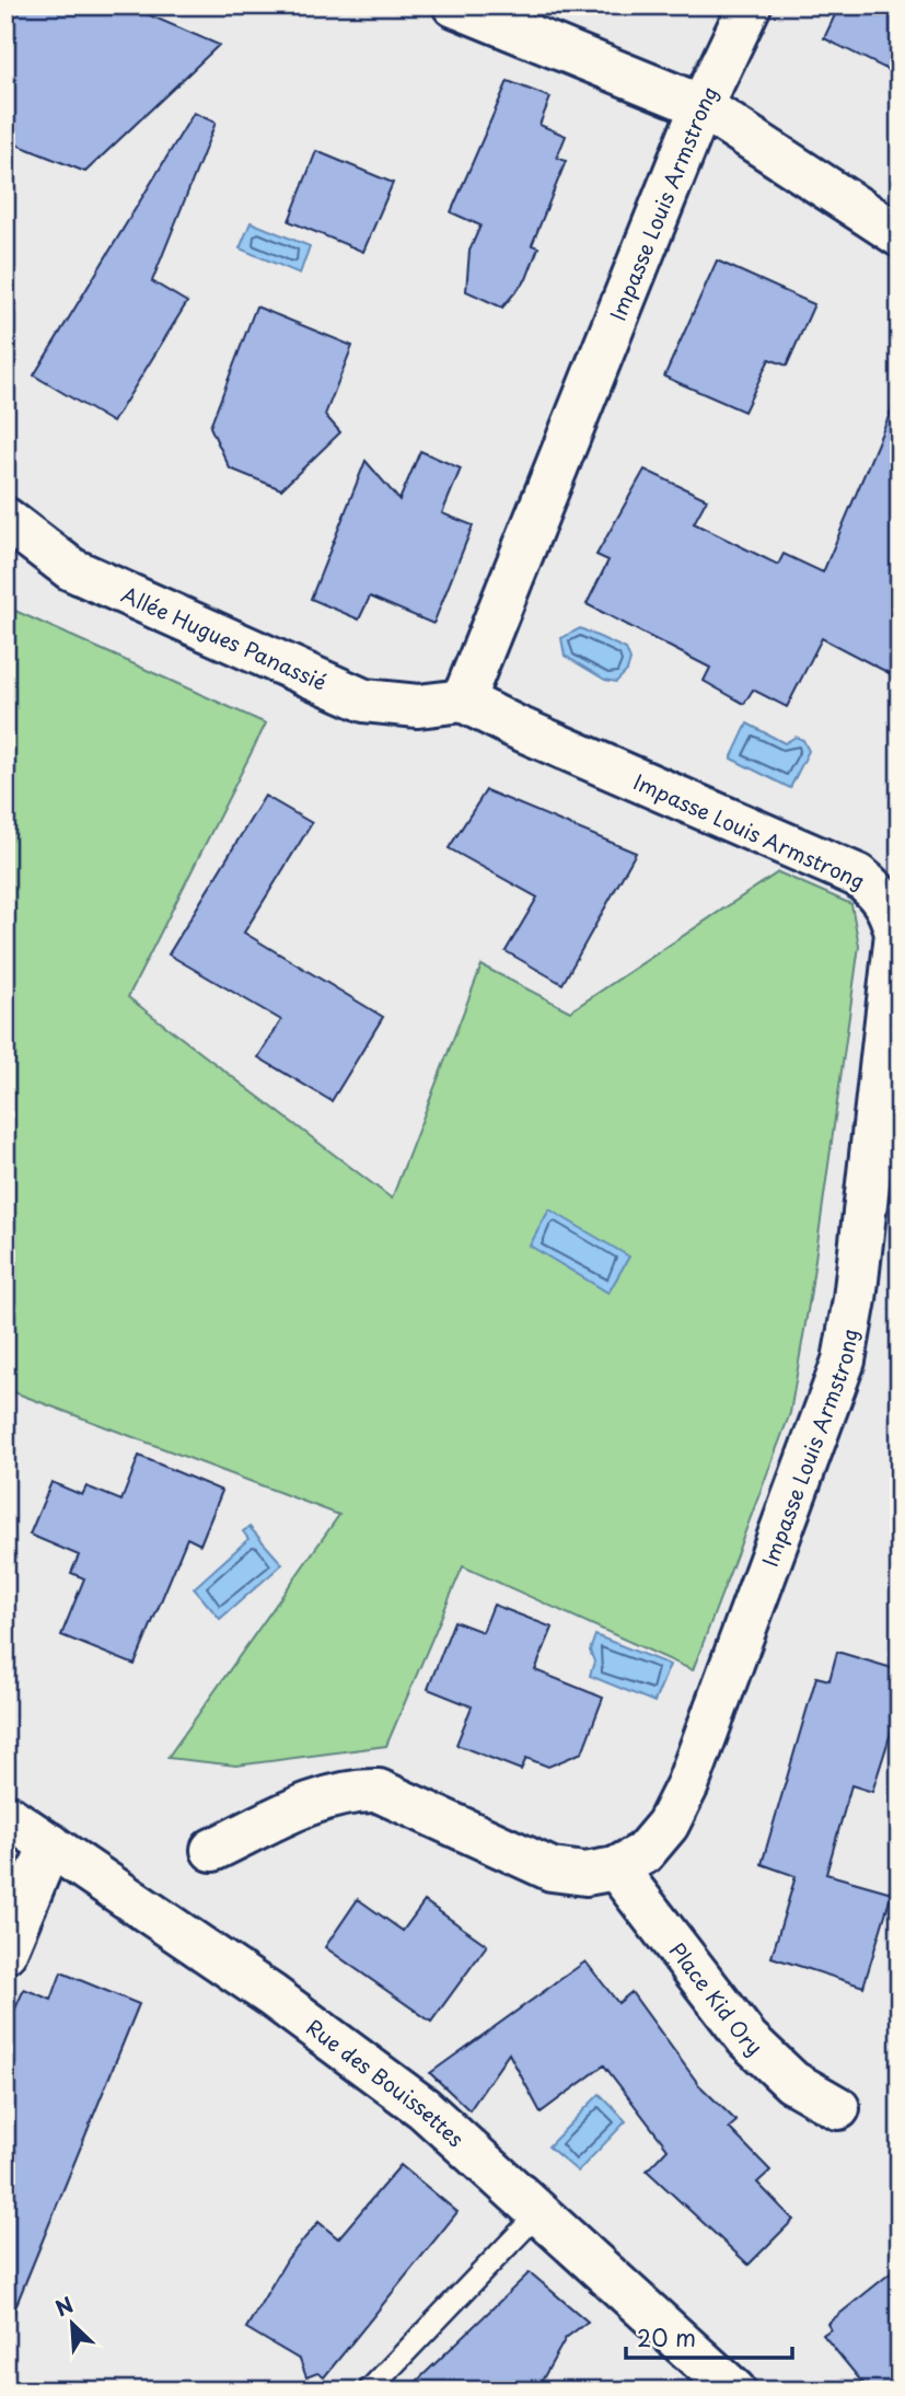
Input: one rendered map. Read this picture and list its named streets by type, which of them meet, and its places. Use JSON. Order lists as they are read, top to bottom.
{
  "streets": {
    "street": [
      "Impasse Louis Armstrong",
      "Allée Hugues Panassié",
      "Place Kid Ory",
      "Rue des Bouissettes"
    ]
  },
  "crossings": [
    ["Impasse Louis Armstrong", "Allée Hugues Panassié"],
    ["Impasse Louis Armstrong", "Place Kid Ory"]
  ],
  "scale_bar": "20 m",
  "north": "top left"
}
